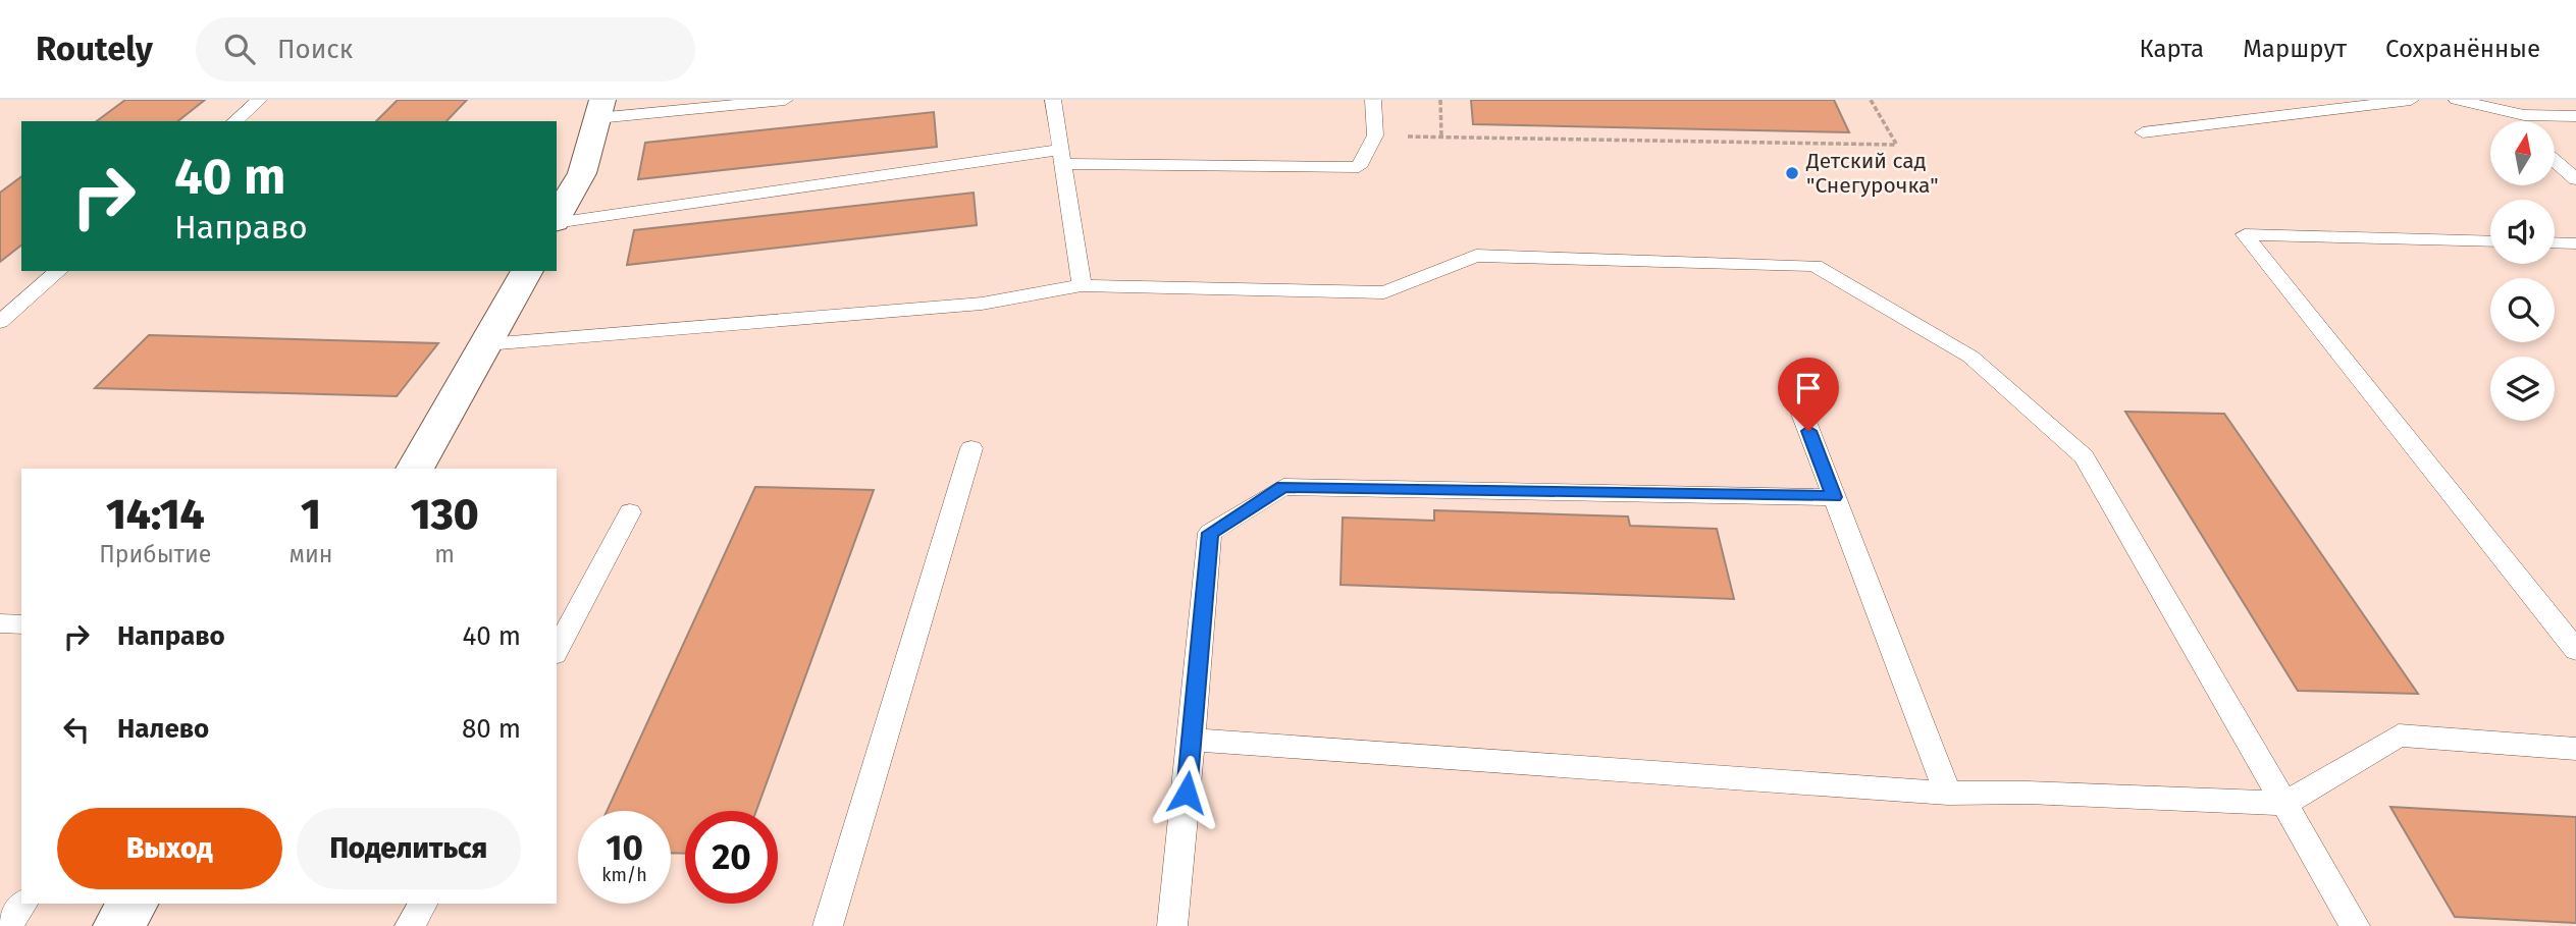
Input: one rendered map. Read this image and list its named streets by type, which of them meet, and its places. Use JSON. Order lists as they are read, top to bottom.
{
  "places": ["Детский сад \"Снегурочка\""],
  "north": "top",
  "page": {
    "header": "Routely",
    "search": "Поиск",
    "nav": ["Карта", "Маршрут", "Сохранённые"],
    "turn": ["40 m", "Направо"],
    "eta": [
      "14:14",
      "Прибытие",
      "1",
      "мин",
      "130",
      "m"
    ],
    "list": [
      {
        "name": "Направо",
        "value": "40 m"
      },
      {
        "name": "Налево",
        "value": "80 m"
      }
    ],
    "buttons": ["Выход", "Поделиться"],
    "speed": "10 km/h",
    "limit": "20"
  }
}
